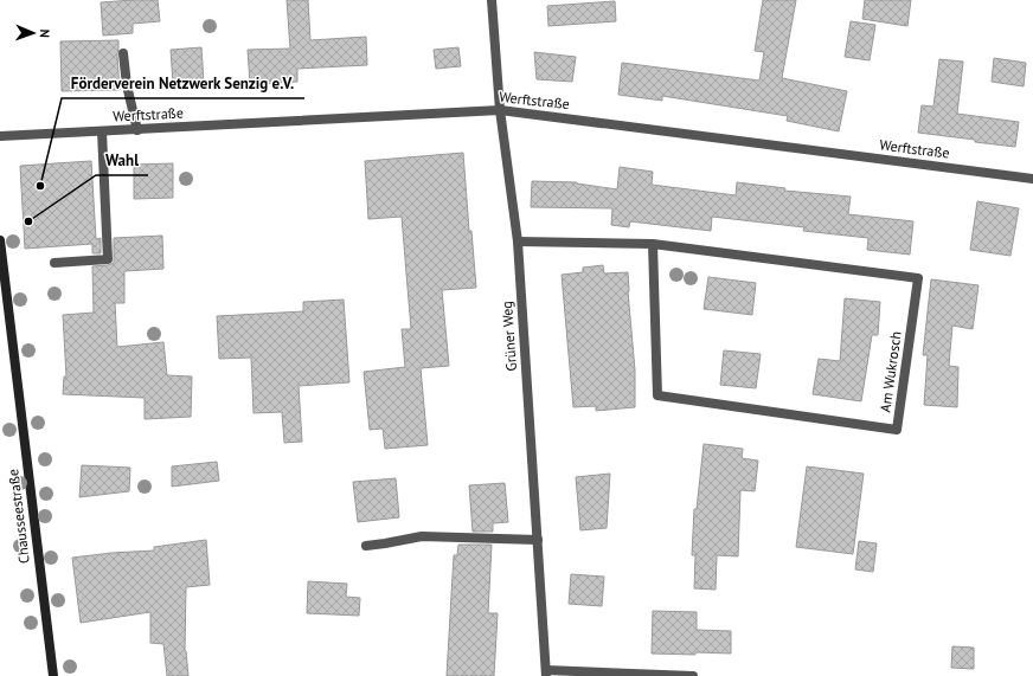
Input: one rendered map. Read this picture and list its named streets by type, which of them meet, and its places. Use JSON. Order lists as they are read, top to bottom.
{
  "streets": {
    "main road": ["Chausseestraße"],
    "street": ["Werftstraße", "Grüner Weg", "Am Wukrosch"]
  },
  "crossings": [
    ["Werftstraße", "Grüner Weg"],
    ["Grüner Weg", "Am Wukrosch"]
  ],
  "places": ["Förderverein Netzwerk Senzig e.V.", "Wahl"],
  "north": "right"
}
